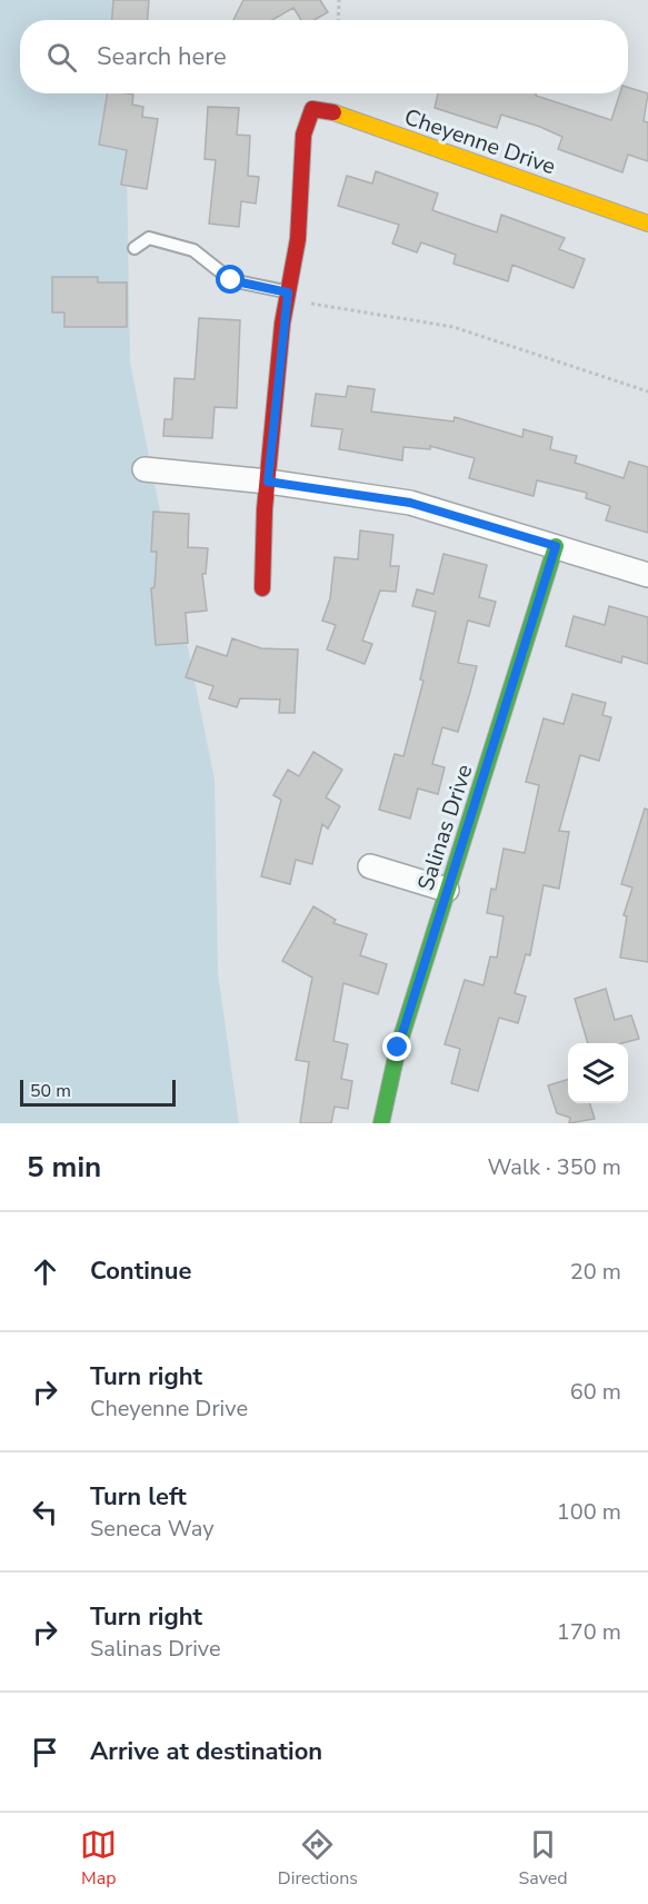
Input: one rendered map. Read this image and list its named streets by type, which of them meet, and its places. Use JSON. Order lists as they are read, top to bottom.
{
  "streets": {
    "street": ["Cheyenne Drive", "Salinas Drive"]
  },
  "scale_bar": "50 m",
  "page": {
    "search": "Search here",
    "scale": "50 m",
    "heading": ["5 min", "Walk · 350 m"],
    "list": [
      ["Continue", "20 m"],
      ["Turn right", "Cheyenne Drive", "60 m"],
      ["Turn left", "Seneca Way", "100 m"],
      ["Turn right", "Salinas Drive", "170 m"],
      "Arrive at destination"
    ],
    "nav": ["Map", "Directions", "Saved"]
  }
}
